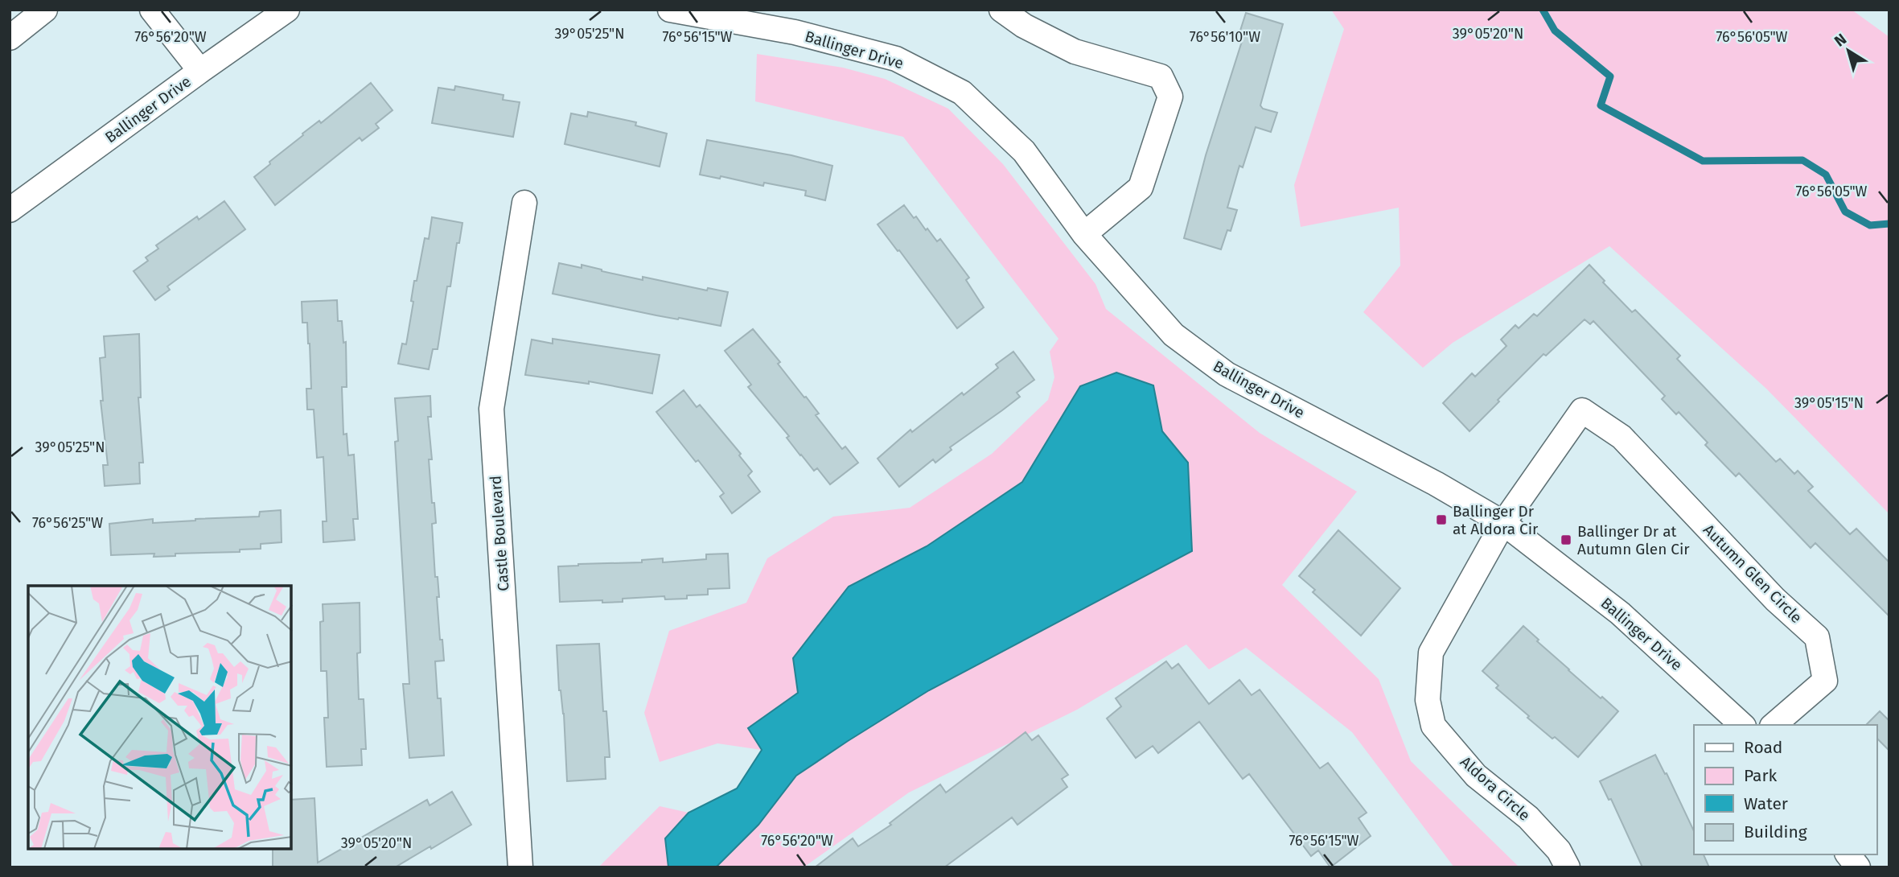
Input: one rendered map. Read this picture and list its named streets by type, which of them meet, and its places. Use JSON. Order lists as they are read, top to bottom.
{
  "streets": {
    "street": [
      "Ballinger Drive",
      "Castle Boulevard",
      "Autumn Glen Circle",
      "Aldora Circle"
    ]
  },
  "crossings": [
    ["Ballinger Drive", "Autumn Glen Circle"],
    ["Ballinger Drive", "Aldora Circle"],
    ["Autumn Glen Circle", "Aldora Circle"]
  ],
  "places": {
    "transit": ["Ballinger Dr at Aldora Cir", "Ballinger Dr at Autumn Glen Cir"]
  },
  "legend": [
    "Road",
    "Park",
    "Water",
    "Building"
  ],
  "north": "top left",
  "coordinates": [
    "39°05'25\"N",
    "39°05'20\"N",
    "76°56'20\"W",
    "76°56'15\"W",
    "76°56'10\"W",
    "76°56'05\"W",
    "39°05'15\"N",
    "76°56'25\"W"
  ]
}
